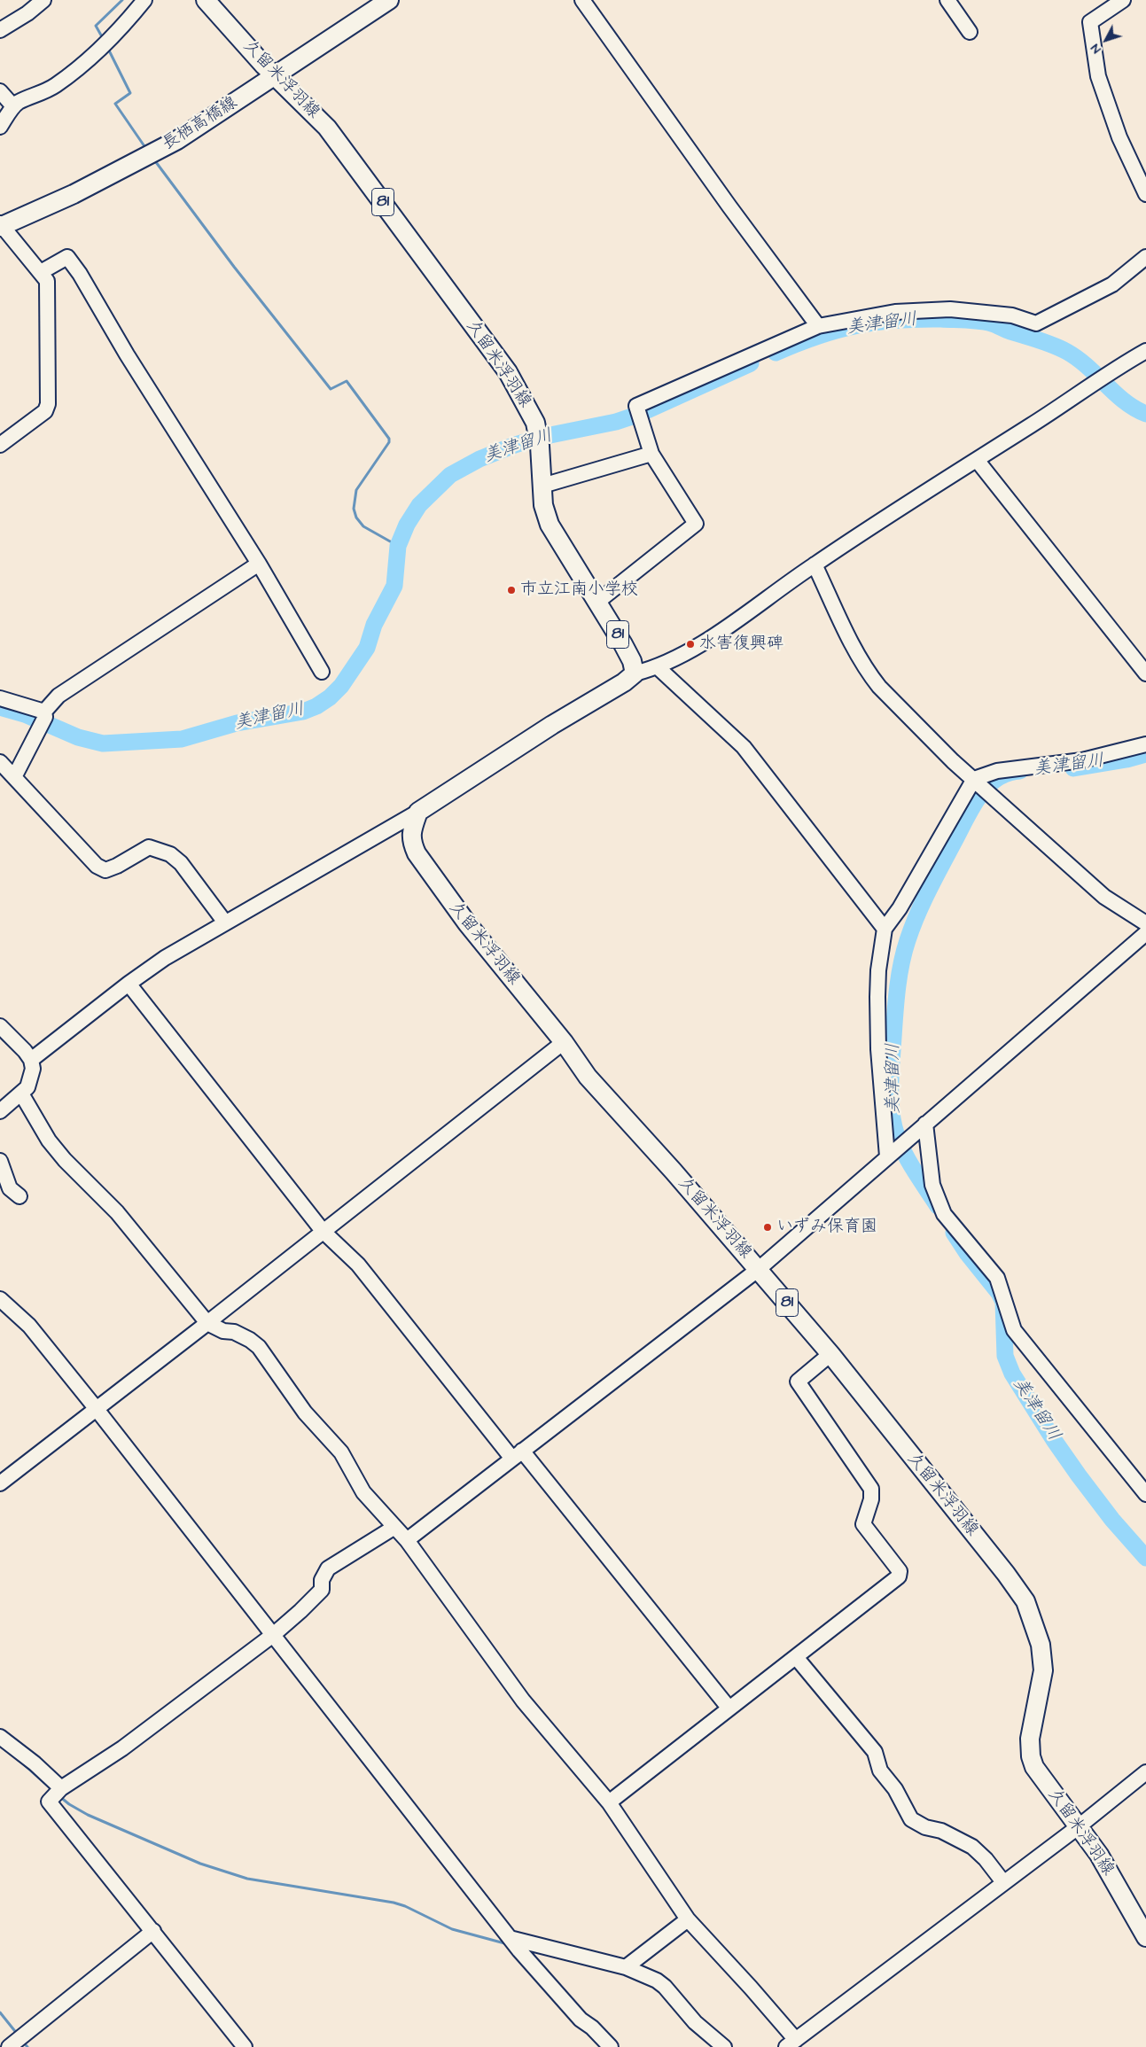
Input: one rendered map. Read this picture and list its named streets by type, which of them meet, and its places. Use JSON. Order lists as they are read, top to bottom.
{
  "streets": {
    "main road": ["久留米浮羽線", "長栖高橋線", "81"]
  },
  "crossings": [
    ["久留米浮羽線", "長栖高橋線"]
  ],
  "water": ["美津留川"],
  "places": ["市立江南小学校", "水害復興碑", "いずみ保育園"],
  "north": "bottom left"
}
